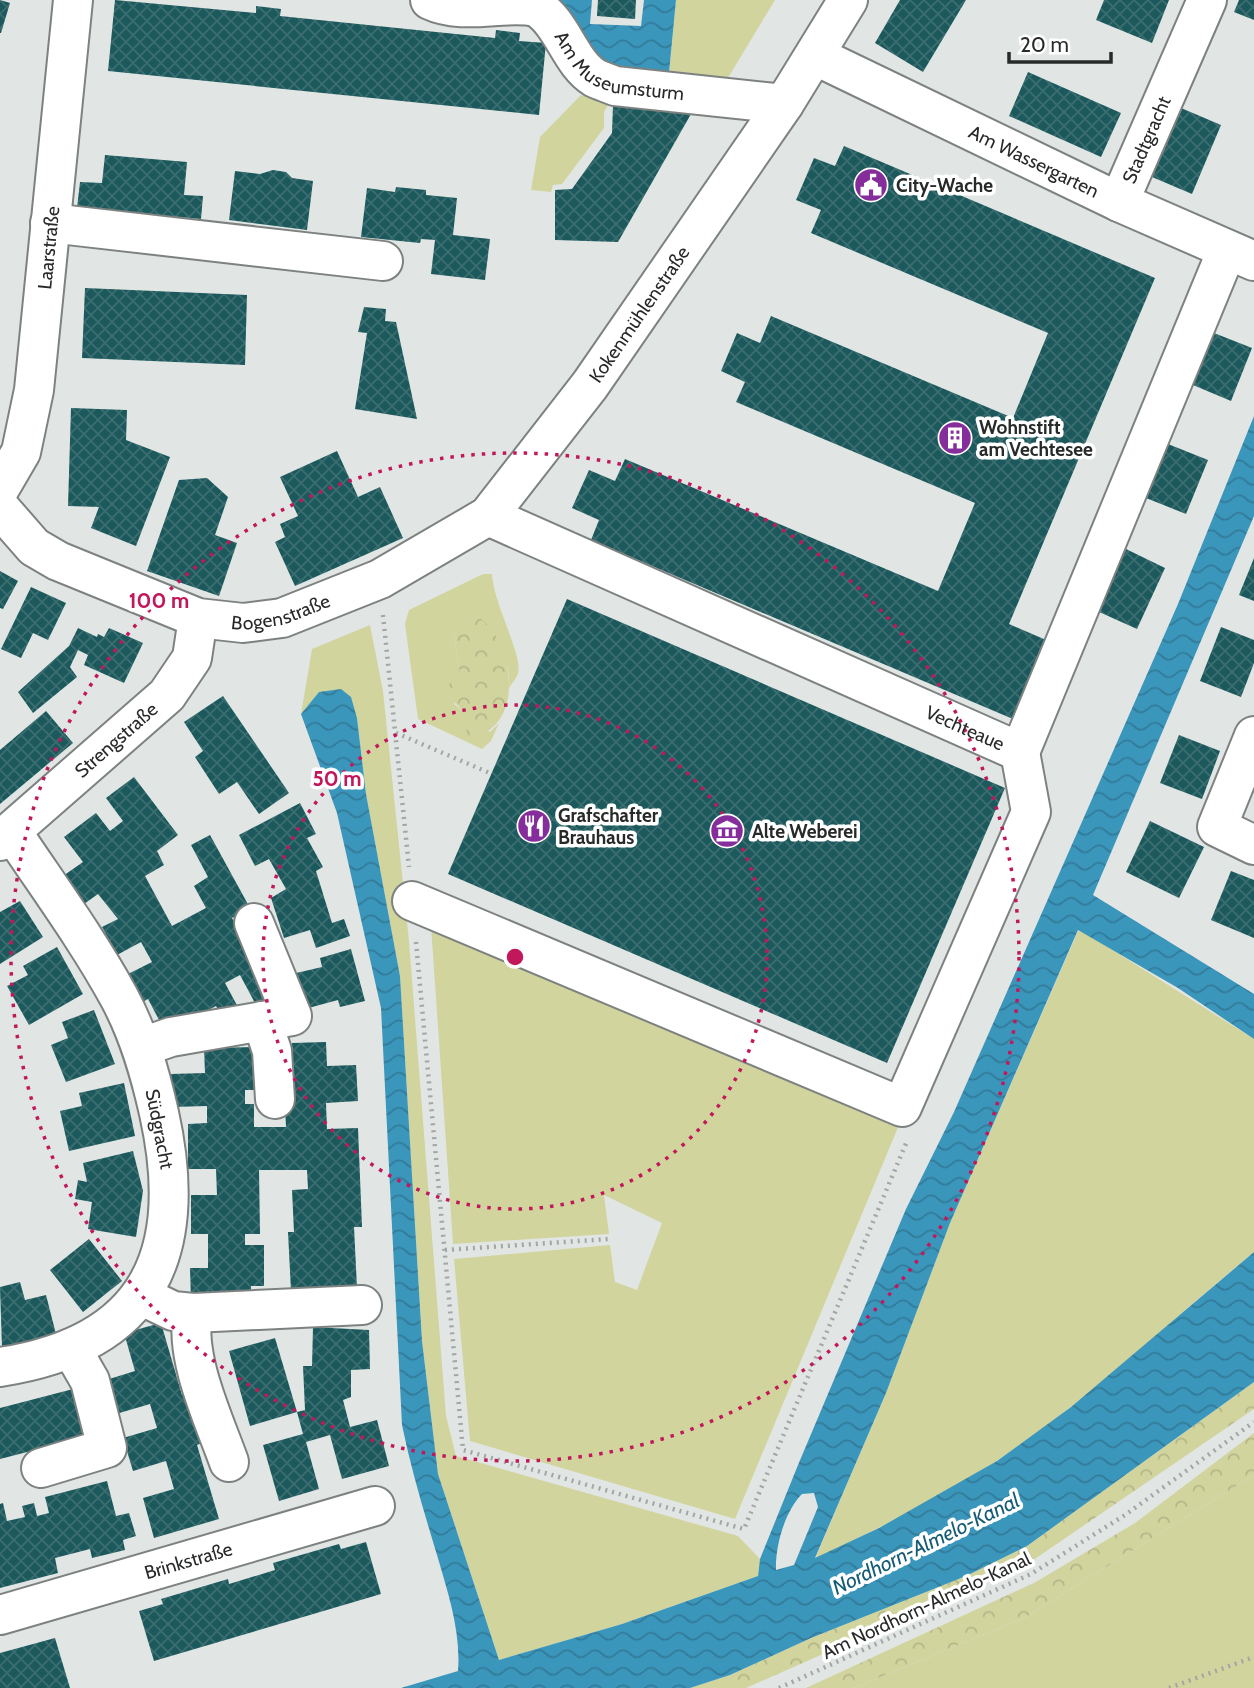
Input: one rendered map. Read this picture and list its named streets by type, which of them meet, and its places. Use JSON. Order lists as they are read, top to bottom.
{
  "streets": {
    "street": [
      "Am Museumsturm",
      "Stadtgracht",
      "Am Wassergarten",
      "Laarstraße",
      "Kokenmühlenstraße",
      "Bogenstraße",
      "Vechteaue",
      "Strengstraße",
      "Südgracht",
      "Brinkstraße"
    ],
    "path": ["Am Nordhorn-Almelo-Kanal"]
  },
  "crossings": [
    ["Am Museumsturm", "Kokenmühlenstraße"],
    ["Stadtgracht", "Am Wassergarten"],
    ["Am Wassergarten", "Kokenmühlenstraße"],
    ["Am Wassergarten", "Vechteaue"],
    ["Kokenmühlenstraße", "Bogenstraße"],
    ["Kokenmühlenstraße", "Vechteaue"],
    ["Bogenstraße", "Strengstraße"],
    ["Strengstraße", "Südgracht"]
  ],
  "water": ["Nordhorn-Almelo-Kanal"],
  "places": {
    "public building": ["City-Wache"],
    "building": ["Wohnstift am Vechtesee"],
    "restaurant": ["Grafschafter Brauhaus"],
    "museum": ["Alte Weberei"]
  },
  "scale_bar": "20 m",
  "rings": ["100 m", "50 m"]
}
